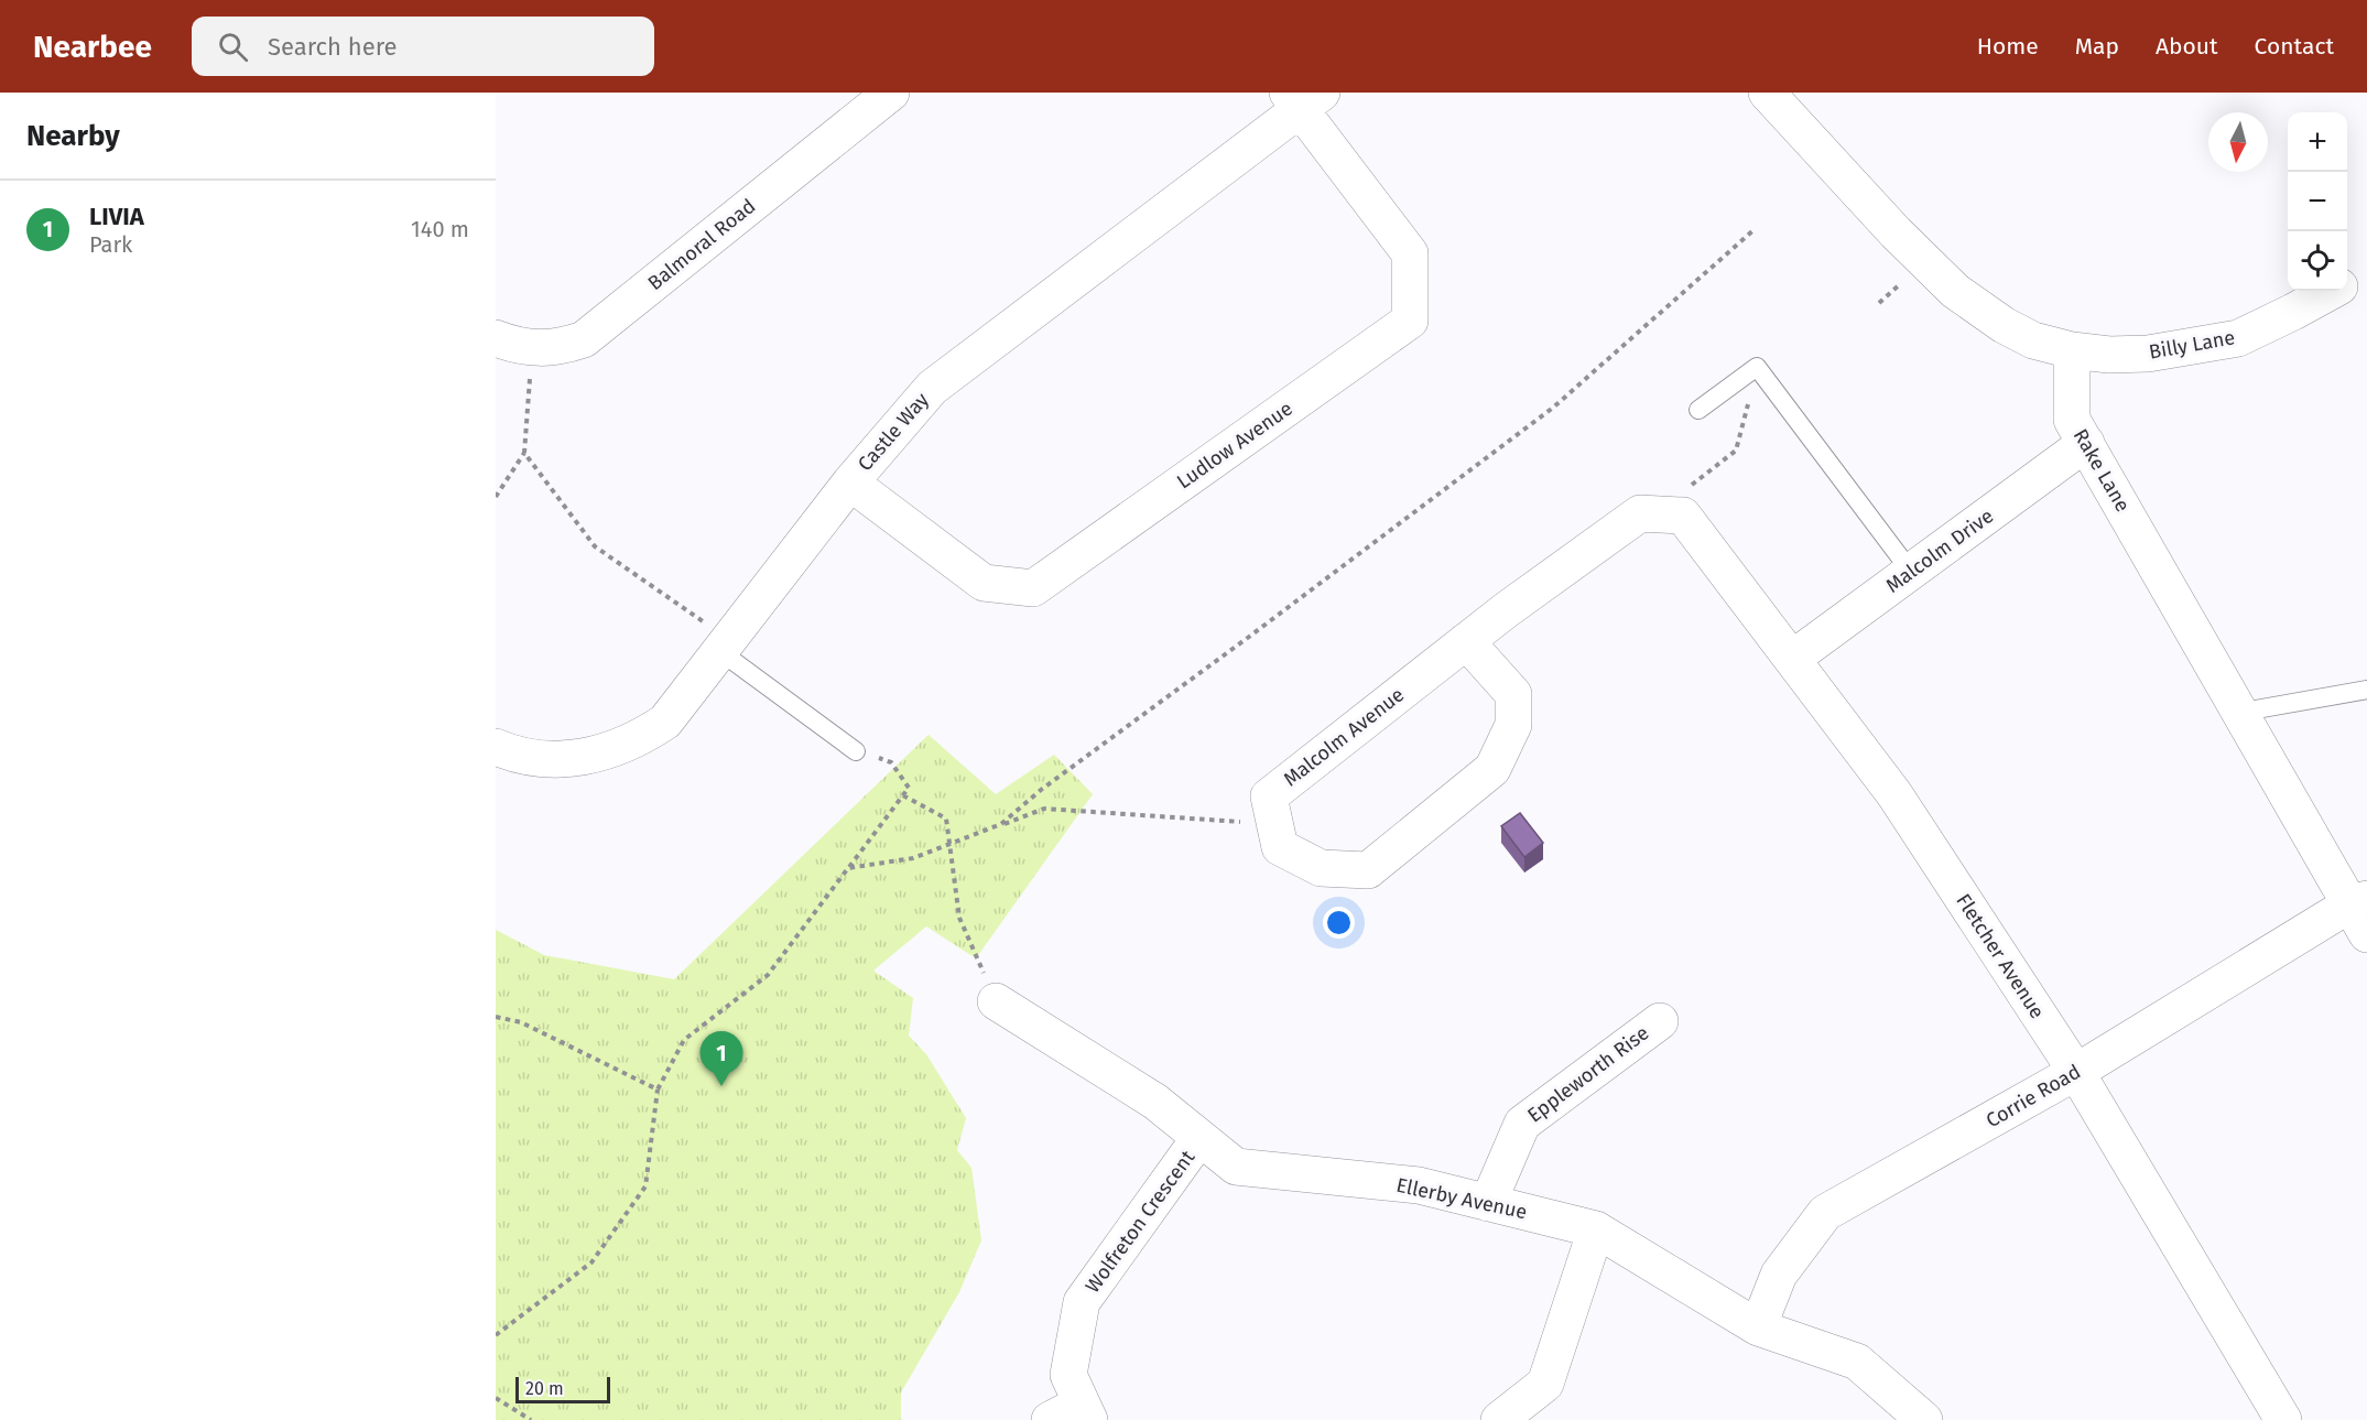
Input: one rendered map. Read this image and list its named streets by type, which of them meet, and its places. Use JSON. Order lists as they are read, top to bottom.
{
  "streets": {
    "street": [
      "Balmoral Road",
      "Billy Lane",
      "Castle Way",
      "Ludlow Avenue",
      "Rake Lane",
      "Malcolm Drive",
      "Malcolm Avenue",
      "Fletcher Avenue",
      "Eppleworth Rise",
      "Corrie Road",
      "Ellerby Avenue",
      "Wolfreton Crescent"
    ]
  },
  "crossings": [
    ["Billy Lane", "Rake Lane"],
    ["Castle Way", "Ludlow Avenue"],
    ["Rake Lane", "Malcolm Drive"],
    ["Rake Lane", "Corrie Road"],
    ["Malcolm Drive", "Fletcher Avenue"],
    ["Malcolm Avenue", "Fletcher Avenue"],
    ["Fletcher Avenue", "Corrie Road"],
    ["Eppleworth Rise", "Ellerby Avenue"],
    ["Corrie Road", "Ellerby Avenue"],
    ["Ellerby Avenue", "Wolfreton Crescent"]
  ],
  "scale_bar": "20 m",
  "north": "bottom",
  "page": {
    "header": "Nearbee",
    "search": "Search here",
    "nav": [
      "Home",
      "Map",
      "About",
      "Contact"
    ],
    "heading": "Nearby",
    "map_buttons": ["+", "−"],
    "list": [
      {
        "mark": "1",
        "name": "LIVIA",
        "note": "Park",
        "value": "140 m"
      }
    ],
    "pins": "1",
    "scale": "20 m"
  }
}
